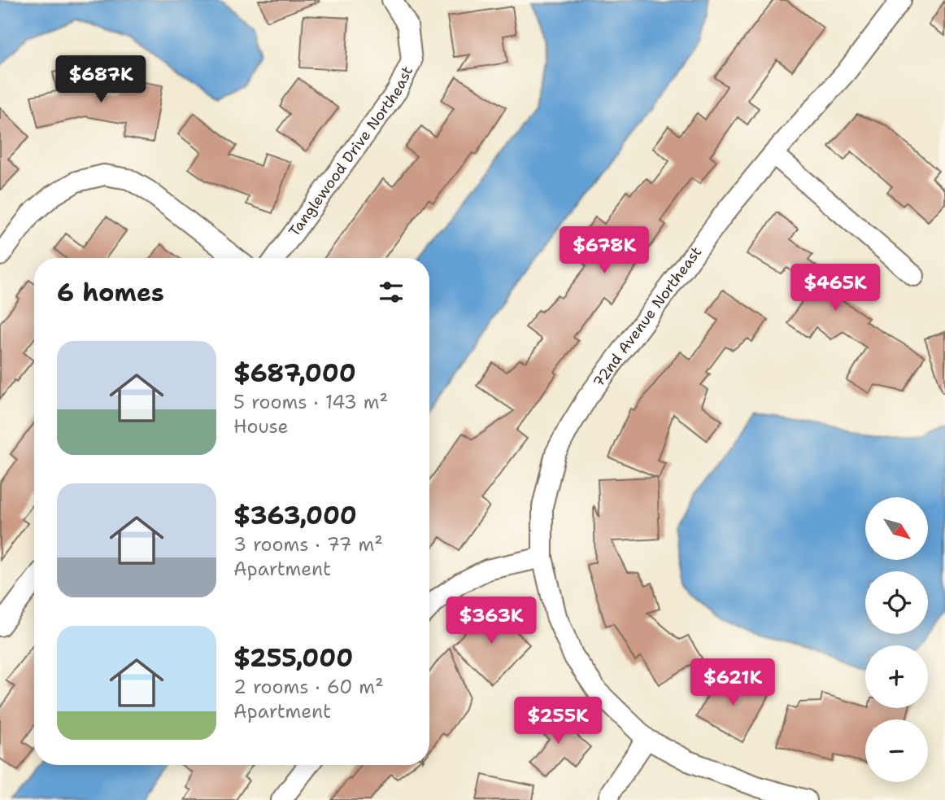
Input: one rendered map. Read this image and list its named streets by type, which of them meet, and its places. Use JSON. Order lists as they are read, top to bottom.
{
  "streets": {
    "street": ["Tanglewood Drive Northeast", "72nd Avenue Northeast"]
  },
  "north": "bottom right",
  "page": {
    "price": [
      "$687K",
      "$678K",
      "$465K",
      "$363K",
      "$621K",
      "$255K"
    ],
    "heading": "6 homes",
    "list": [
      {
        "name": "$687,000",
        "note": "5 rooms · 143 m² · House"
      },
      {
        "name": "$363,000",
        "note": "3 rooms · 77 m² · Apartment"
      },
      {
        "name": "$255,000",
        "note": "2 rooms · 60 m² · Apartment"
      }
    ],
    "map_buttons": ["+", "−"]
  }
}
